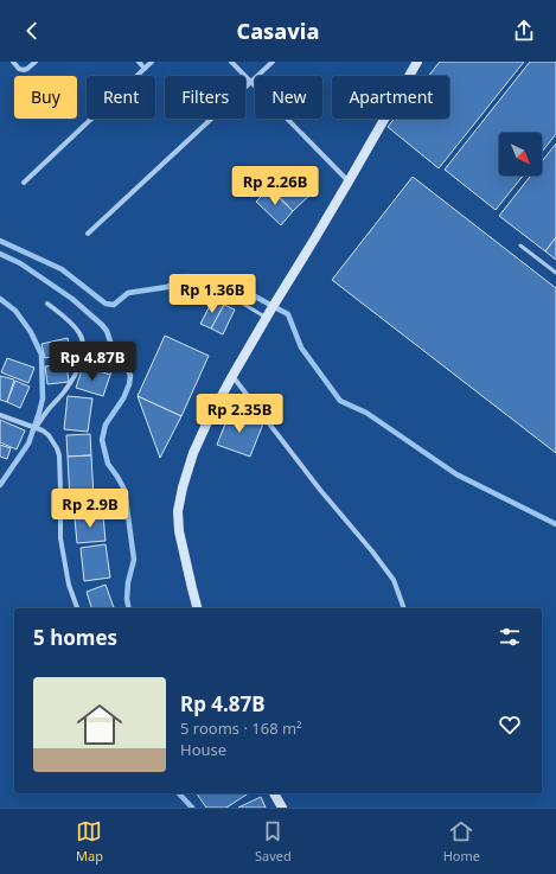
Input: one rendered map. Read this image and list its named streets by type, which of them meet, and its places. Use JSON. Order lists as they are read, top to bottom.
{
  "north": "bottom right",
  "page": {
    "header": "Casavia",
    "chip": [
      "Buy",
      "Rent",
      "Filters",
      "New",
      "Apartment"
    ],
    "price": [
      "Rp 2.26B",
      "Rp 1.36B",
      "Rp 4.87B",
      "Rp 2.35B",
      "Rp 2.9B"
    ],
    "heading": "5 homes",
    "list": [
      {
        "name": "Rp 4.87B",
        "note": "5 rooms · 168 m² · House"
      }
    ],
    "tabs": ["Map", "Saved", "Home"]
  }
}
